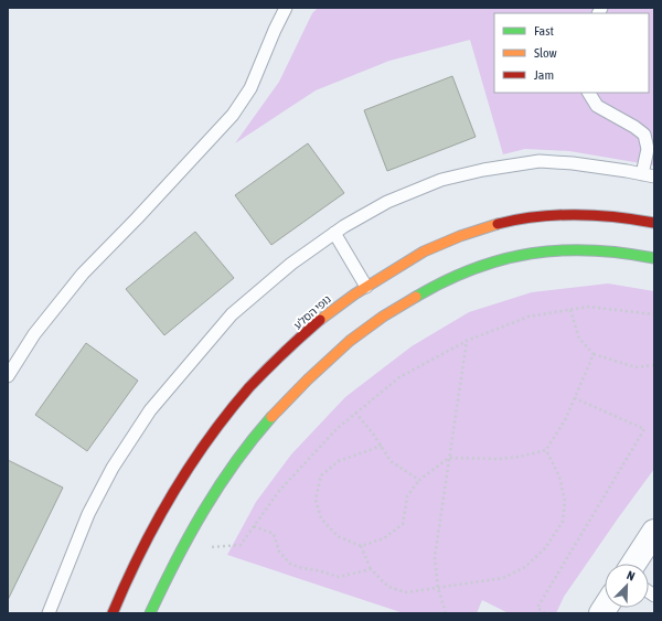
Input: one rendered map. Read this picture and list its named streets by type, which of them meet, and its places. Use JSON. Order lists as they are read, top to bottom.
{
  "streets": {
    "street": ["נופי הסלע"]
  },
  "legend": ["Fast", "Slow", "Jam"],
  "north": "top right"
}
